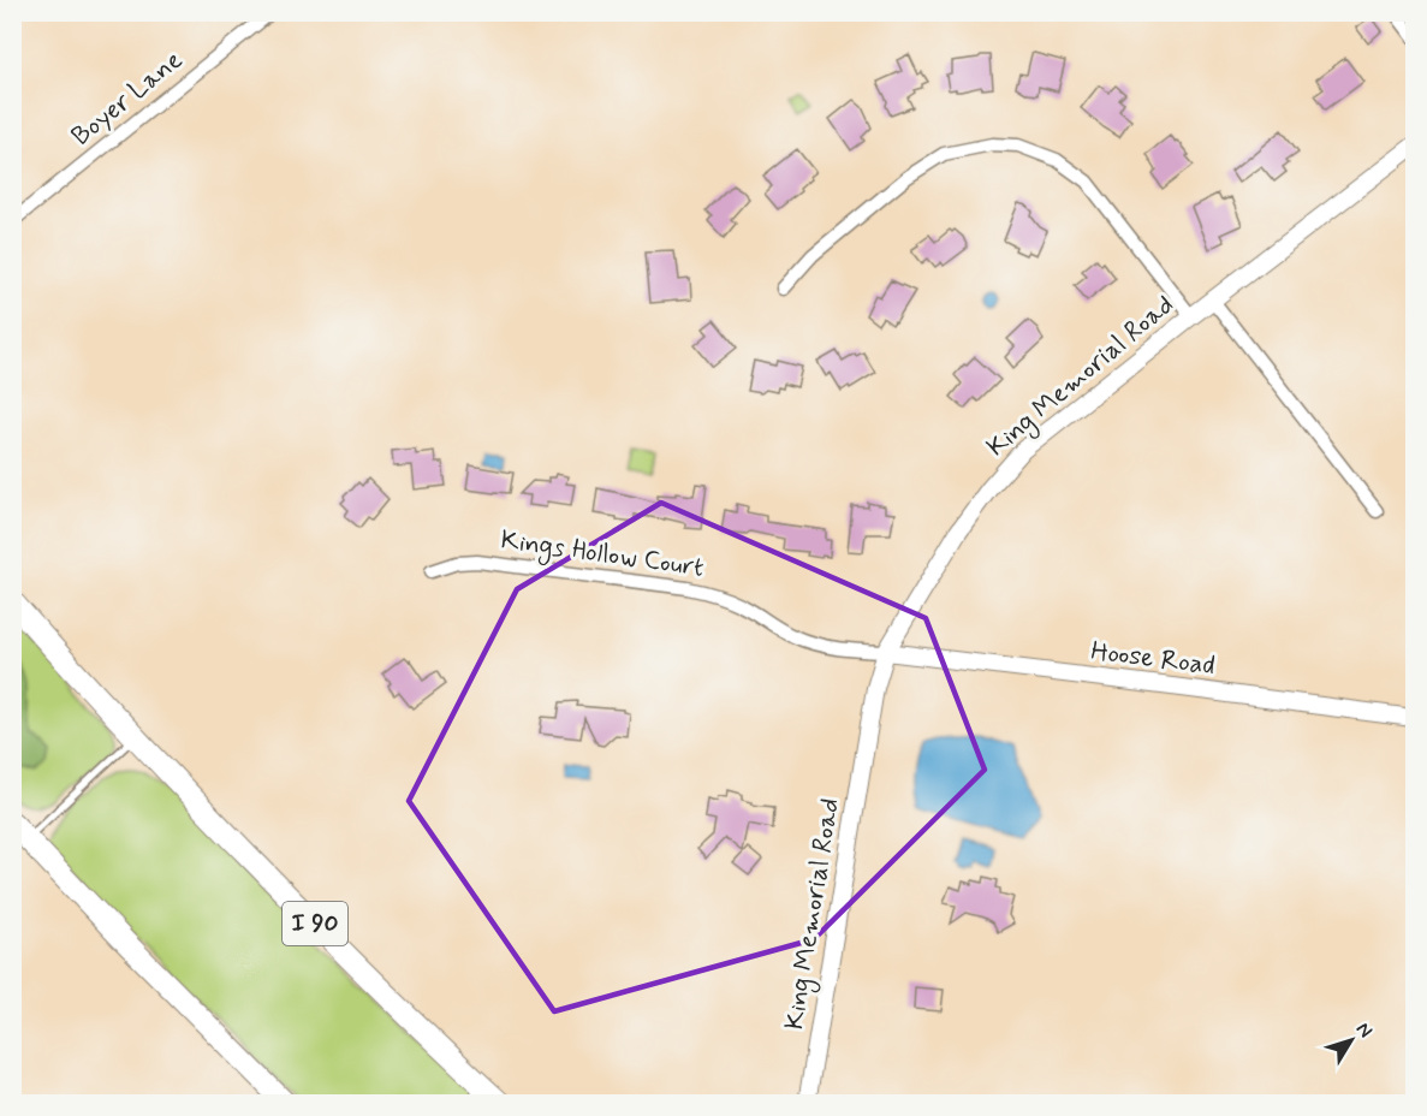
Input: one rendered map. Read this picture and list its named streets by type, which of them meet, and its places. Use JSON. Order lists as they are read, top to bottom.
{
  "streets": {
    "highway": ["I 90"],
    "street": [
      "Boyer Lane",
      "King Memorial Road",
      "Kings Hollow Court",
      "Hoose Road"
    ]
  },
  "crossings": [
    ["King Memorial Road", "Kings Hollow Court"],
    ["King Memorial Road", "Hoose Road"],
    ["Kings Hollow Court", "Hoose Road"]
  ],
  "north": "top right"
}
